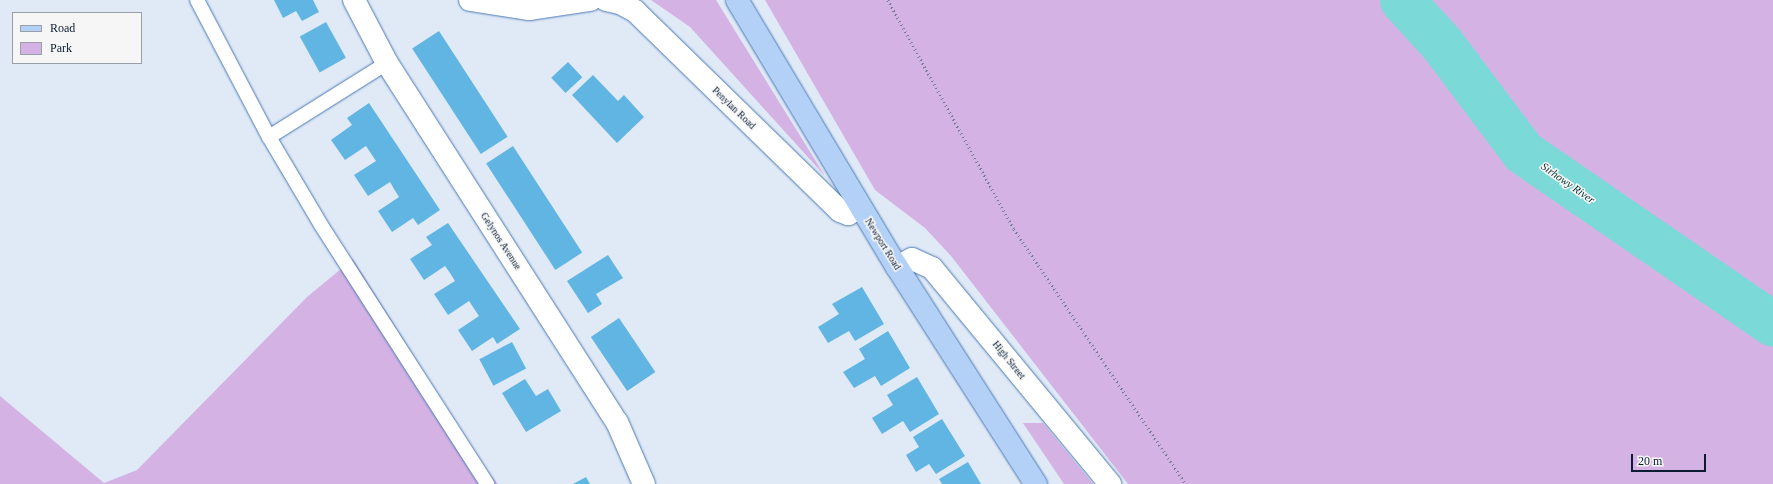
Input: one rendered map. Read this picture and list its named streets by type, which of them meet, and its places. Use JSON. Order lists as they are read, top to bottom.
{
  "streets": {
    "main road": ["Newport Road"],
    "street": ["Penylan Road", "Gelynos Avenue", "High Street"]
  },
  "crossings": [
    ["Penylan Road", "Newport Road"],
    ["Newport Road", "High Street"]
  ],
  "water": ["Sirhowy River"],
  "legend": ["Road", "Park"],
  "scale_bar": "20 m"
}
